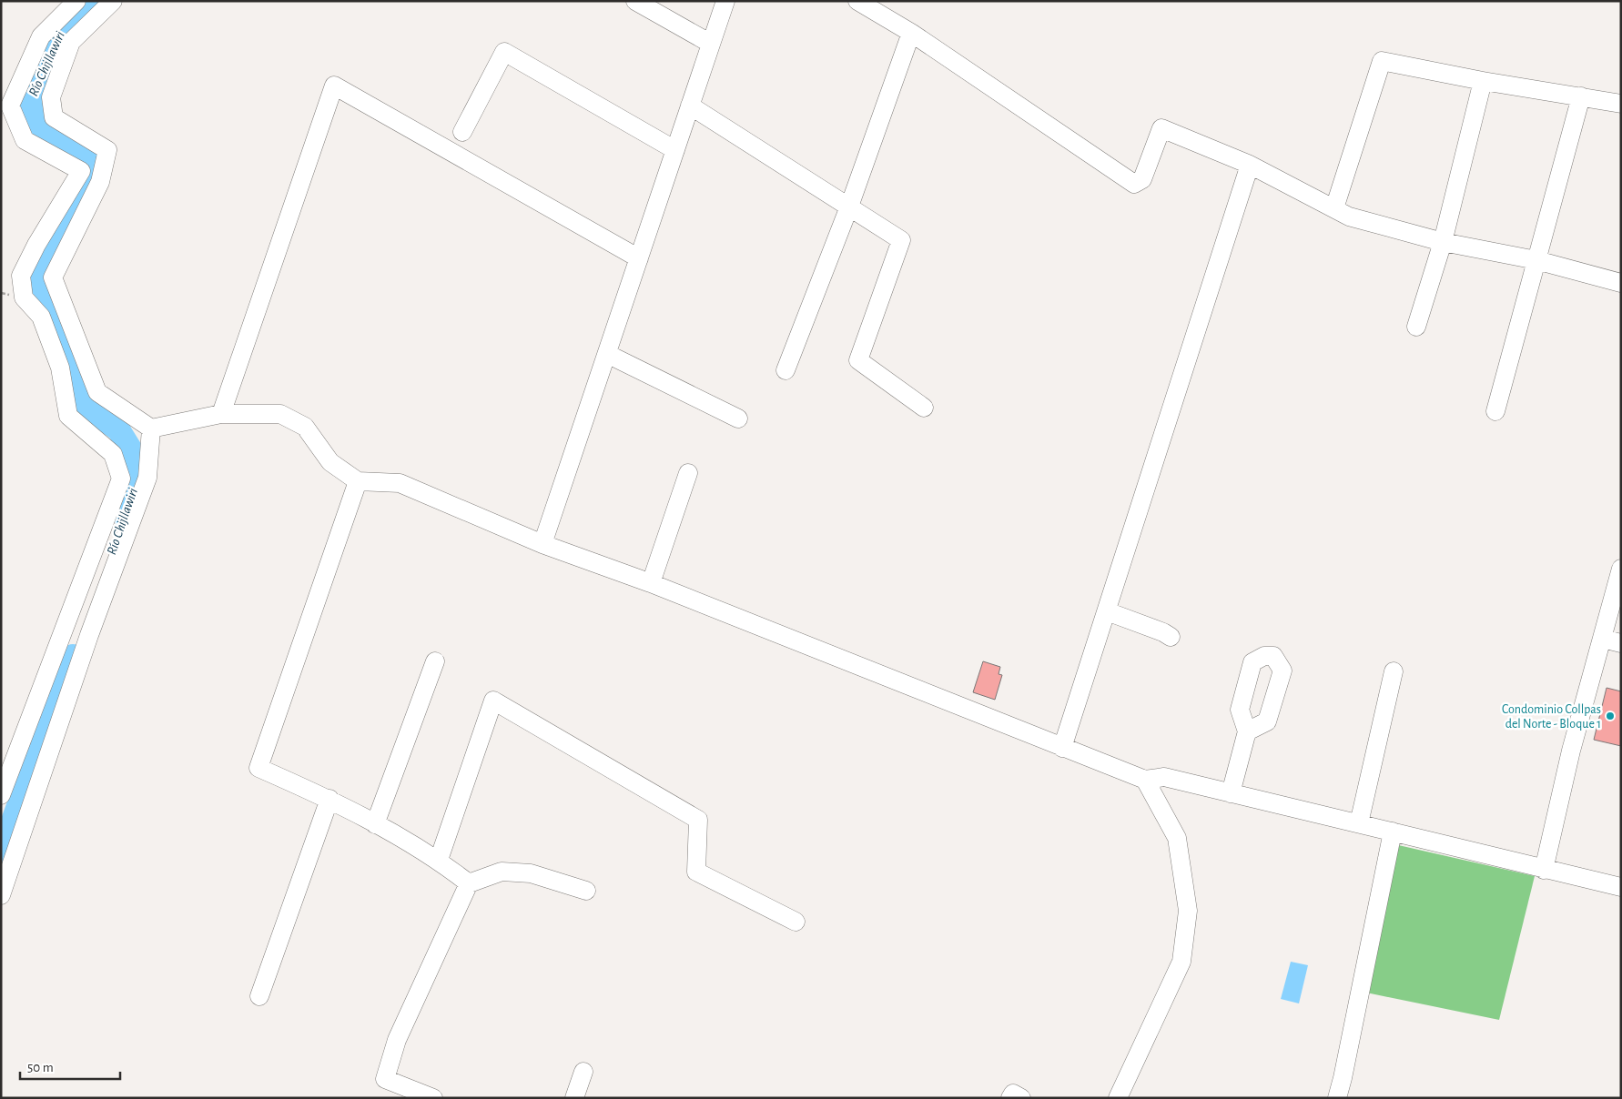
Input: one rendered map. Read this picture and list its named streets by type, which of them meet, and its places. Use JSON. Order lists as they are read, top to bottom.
{
  "water": ["Río Chijllawiri"],
  "places": ["Condominio Collpas del Norte - Bloque 1"],
  "scale_bar": "50 m"
}
